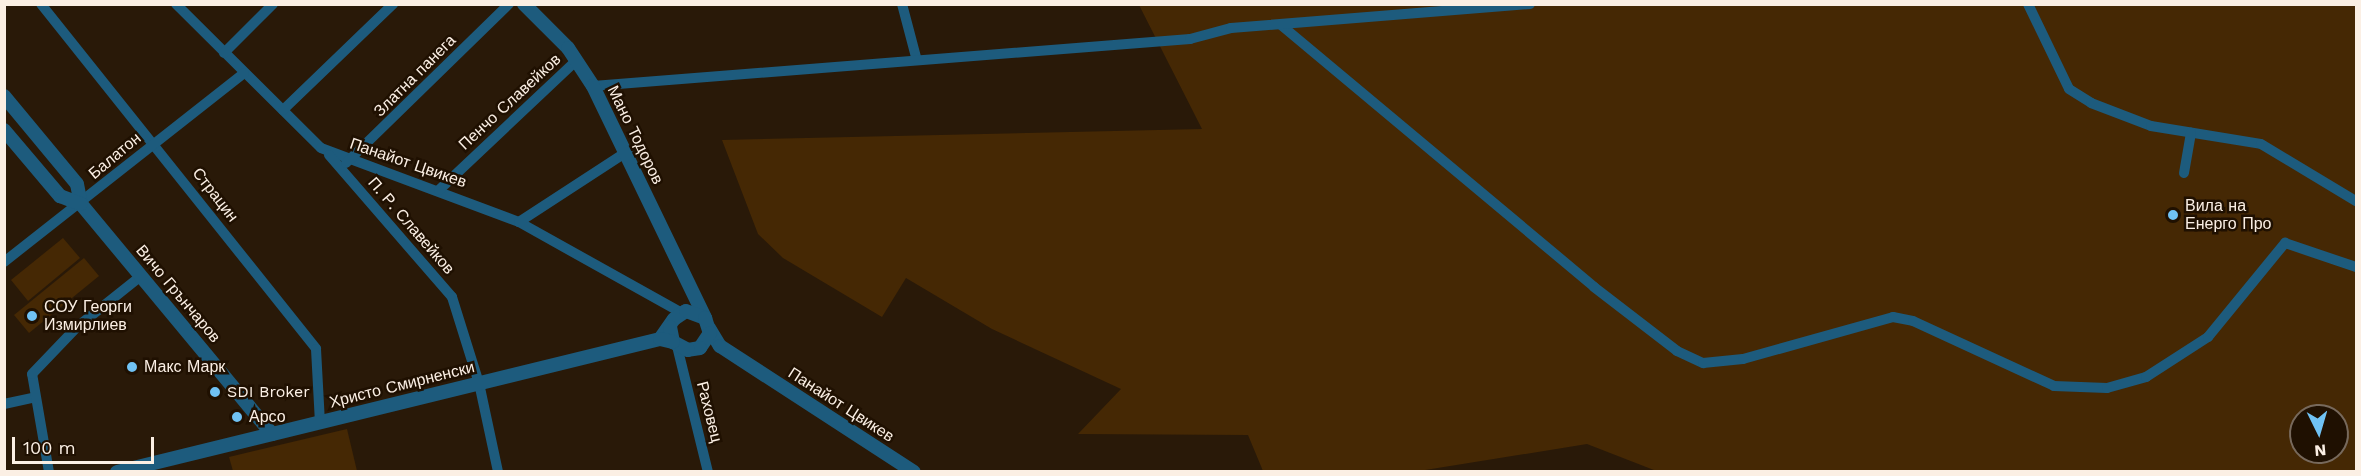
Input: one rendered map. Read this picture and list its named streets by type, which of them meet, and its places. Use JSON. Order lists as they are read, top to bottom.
{
  "streets": {
    "street": [
      "Златна панега",
      "Пенчо Славейков",
      "Мано Тодоров",
      "Балатон",
      "Панайот Цвикев",
      "Страцин",
      "П. Р. Славейков",
      "Вичо Грънчаров",
      "Христо Смирненски",
      "Раховец"
    ]
  },
  "crossings": [
    ["Златна панега", "Панайот Цвикев"],
    ["Златна панега", "П. Р. Славейков"],
    ["Пенчо Славейков", "Мано Тодоров"],
    ["Пенчо Славейков", "Панайот Цвикев"],
    ["Мано Тодоров", "Панайот Цвикев"],
    ["Балатон", "Панайот Цвикев"],
    ["Балатон", "Страцин"],
    ["Балатон", "Вичо Грънчаров"],
    ["Панайот Цвикев", "П. Р. Славейков"],
    ["Страцин", "Христо Смирненски"],
    ["П. Р. Славейков", "Христо Смирненски"],
    ["Вичо Грънчаров", "Христо Смирненски"],
    ["Христо Смирненски", "Раховец"]
  ],
  "places": [
    "Вила на Енерго Про",
    "СОУ Георги Измирлиев",
    "Макс Марк",
    "SDI Broker",
    "Арсо"
  ],
  "scale_bar": "100 m",
  "north": "bottom"
}
